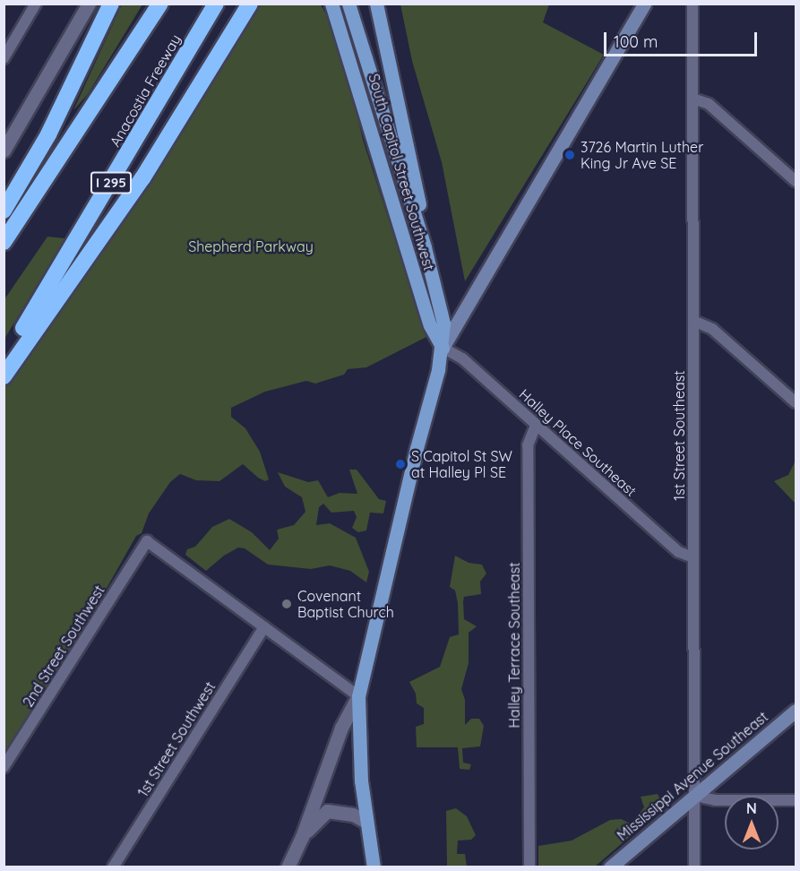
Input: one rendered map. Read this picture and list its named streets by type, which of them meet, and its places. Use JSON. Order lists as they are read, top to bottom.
{
  "streets": {
    "highway": ["Anacostia Freeway", "I 295"],
    "main road": ["South Capitol Street Southwest", "Mississippi Avenue Southeast"],
    "street": [
      "1st Street Southeast",
      "Halley Place Southeast",
      "Halley Terrace Southeast",
      "2nd Street Southwest",
      "1st Street Southwest"
    ]
  },
  "crossings": [
    ["South Capitol Street Southwest", "Halley Place Southeast"],
    ["1st Street Southeast", "Halley Place Southeast"],
    ["1st Street Southeast", "Mississippi Avenue Southeast"],
    ["Halley Place Southeast", "Halley Terrace Southeast"],
    ["2nd Street Southwest", "1st Street Southwest"]
  ],
  "parks": ["Shepherd Parkway"],
  "places": ["3726 Martin Luther King Jr Ave SE", "S Capitol St SW at Halley Pl SE", "Covenant Baptist Church"],
  "scale_bar": "100 m",
  "north": "top"
}
